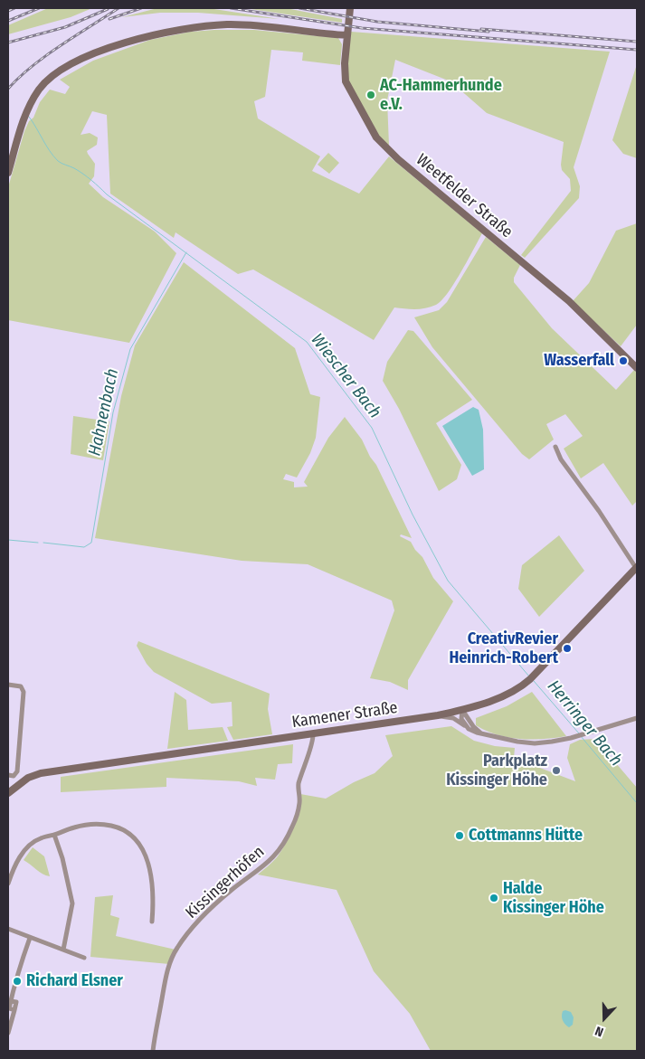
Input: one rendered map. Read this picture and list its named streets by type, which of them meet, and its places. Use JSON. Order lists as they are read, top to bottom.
{
  "streets": {
    "street": ["Weetfelder Straße", "Kamener Straße", "Kissingerhöfen"]
  },
  "crossings": [
    ["Kamener Straße", "Kissingerhöfen"]
  ],
  "water": ["Wiescher Bach", "Hahnenbach", "Herringer Bach"],
  "places": [
    "AC-Hammerhunde e.V.",
    "Wasserfall",
    "CreativRevier Heinrich-Robert",
    "Parkplatz Kissinger Höhe",
    "Cottmanns Hütte",
    "Halde Kissinger Höhe",
    "Richard Elsner"
  ],
  "north": "bottom"
}
